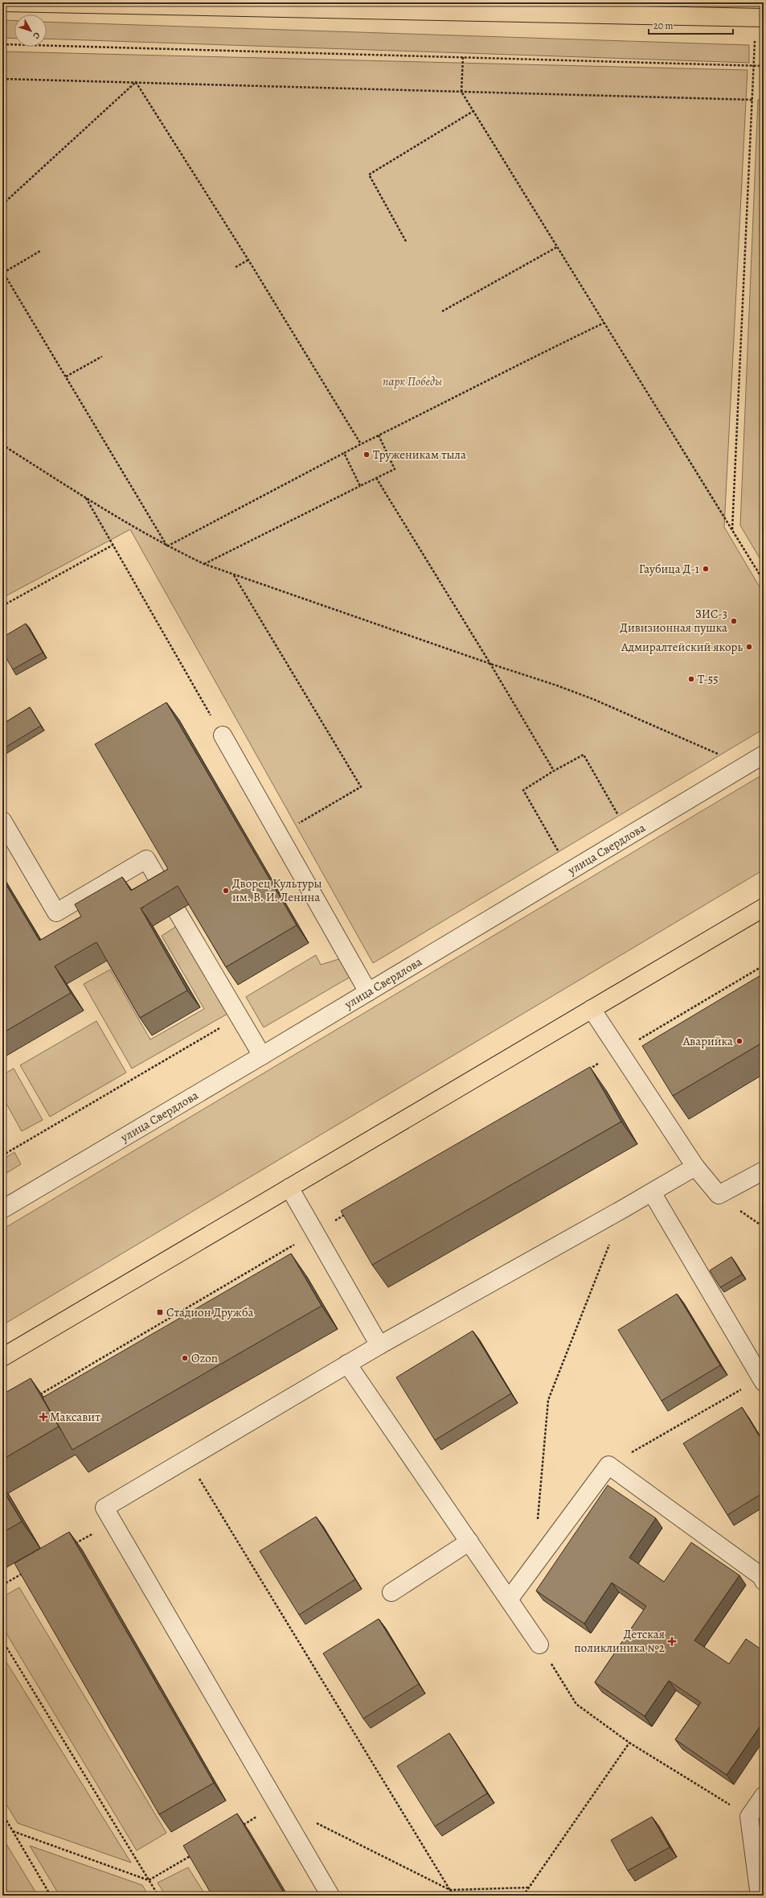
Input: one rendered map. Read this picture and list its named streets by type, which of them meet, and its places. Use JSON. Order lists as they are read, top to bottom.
{
  "streets": {
    "street": ["улица Свердлова"]
  },
  "parks": ["парк Победы"],
  "places": {
    "other": [
      "Труженикам тыла",
      "Гаубица Д-1",
      "ЗИС-3 Дивизионная пушка",
      "Адмиралтейский якорь",
      "Т-55",
      "Дворец Культуры им. В. И. Ленина",
      "Аварийка",
      "Ozon"
    ],
    "transit": ["Стадион Дружба"],
    "health": ["Максавит", "Детская поликлиника №2"]
  },
  "scale_bar": "20 m",
  "north": "bottom right"
}
